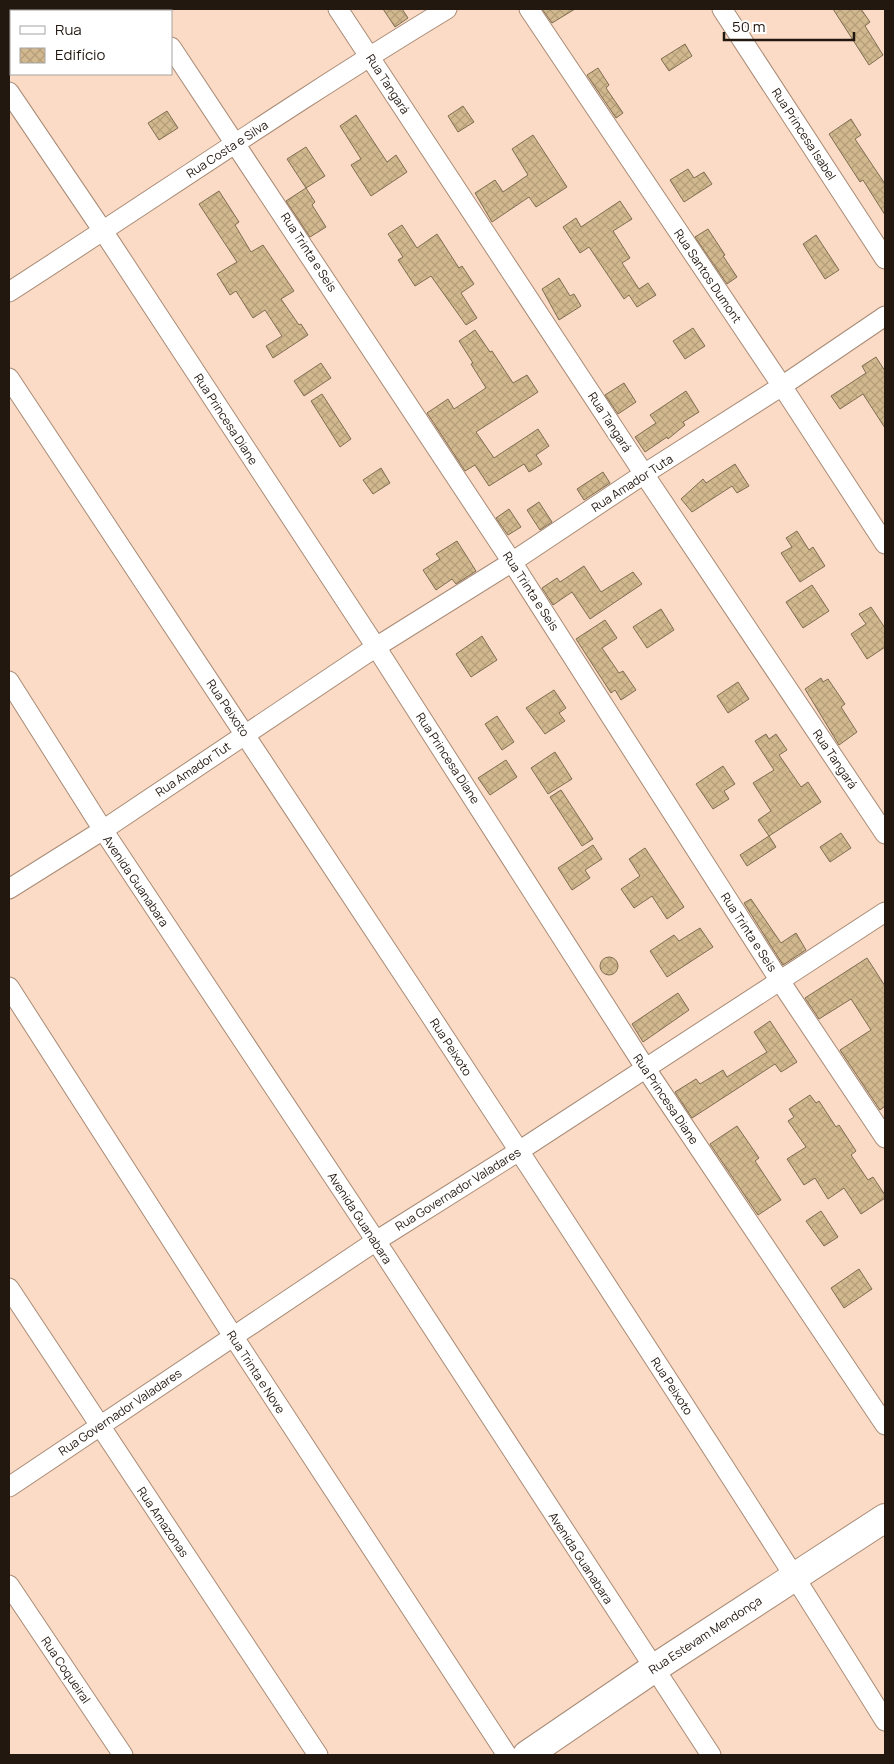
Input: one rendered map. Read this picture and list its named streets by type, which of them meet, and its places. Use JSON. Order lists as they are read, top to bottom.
{
  "streets": {
    "street": [
      "Rua Tangará",
      "Rua Princesa Isabel",
      "Rua Costa e Silva",
      "Rua Trinta e Seis",
      "Rua Santos Dumont",
      "Rua Princesa Diane",
      "Rua Amador Tuta",
      "Rua Peixoto",
      "Rua Amador Tut",
      "Avenida Guanabara",
      "Rua Governador Valadares",
      "Rua Trinta e Nove",
      "Rua Amazonas",
      "Rua Estevam Mendonça",
      "Rua Coqueiral"
    ]
  },
  "crossings": [
    ["Rua Tangará", "Rua Costa e Silva"],
    ["Rua Tangará", "Rua Amador Tuta"],
    ["Rua Costa e Silva", "Rua Trinta e Seis"],
    ["Rua Costa e Silva", "Rua Princesa Diane"],
    ["Rua Trinta e Seis", "Rua Amador Tuta"],
    ["Rua Trinta e Seis", "Rua Governador Valadares"],
    ["Rua Santos Dumont", "Rua Amador Tuta"],
    ["Rua Princesa Diane", "Rua Amador Tuta"],
    ["Rua Princesa Diane", "Rua Amador Tut"],
    ["Rua Princesa Diane", "Rua Governador Valadares"],
    ["Rua Amador Tuta", "Rua Amador Tut"],
    ["Rua Peixoto", "Rua Amador Tut"],
    ["Rua Peixoto", "Rua Governador Valadares"],
    ["Rua Peixoto", "Rua Estevam Mendonça"],
    ["Rua Amador Tut", "Avenida Guanabara"],
    ["Avenida Guanabara", "Rua Governador Valadares"],
    ["Avenida Guanabara", "Rua Estevam Mendonça"],
    ["Rua Governador Valadares", "Rua Trinta e Nove"],
    ["Rua Governador Valadares", "Rua Amazonas"]
  ],
  "legend": ["Rua", "Edifício"],
  "scale_bar": "50 m"
}
